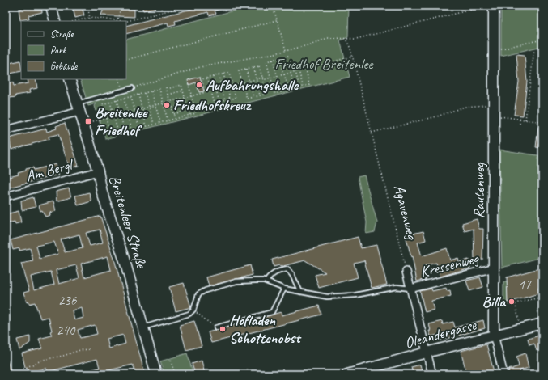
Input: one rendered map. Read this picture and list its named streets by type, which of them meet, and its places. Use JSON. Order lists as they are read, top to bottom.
{
  "streets": {
    "street": [
      "Am Bergl",
      "Rautenweg",
      "Breitenleer Straße",
      "Kressenweg",
      "Oleandergasse"
    ],
    "path": ["Agavenweg"]
  },
  "crossings": [
    ["Am Bergl", "Breitenleer Straße"],
    ["Rautenweg", "Kressenweg"],
    ["Rautenweg", "Oleandergasse"]
  ],
  "parks": ["Friedhof Breitenlee"],
  "places": {
    "other": [
      "Aufbahrungshalle",
      "Friedhofskreuz",
      "Billa",
      "Hofladen Schottenobst"
    ],
    "transit": ["Breitenlee Friedhof"]
  },
  "house_numbers": ["17", "236", "240"],
  "legend": ["Straße", "Park", "Gebäude"]
}
